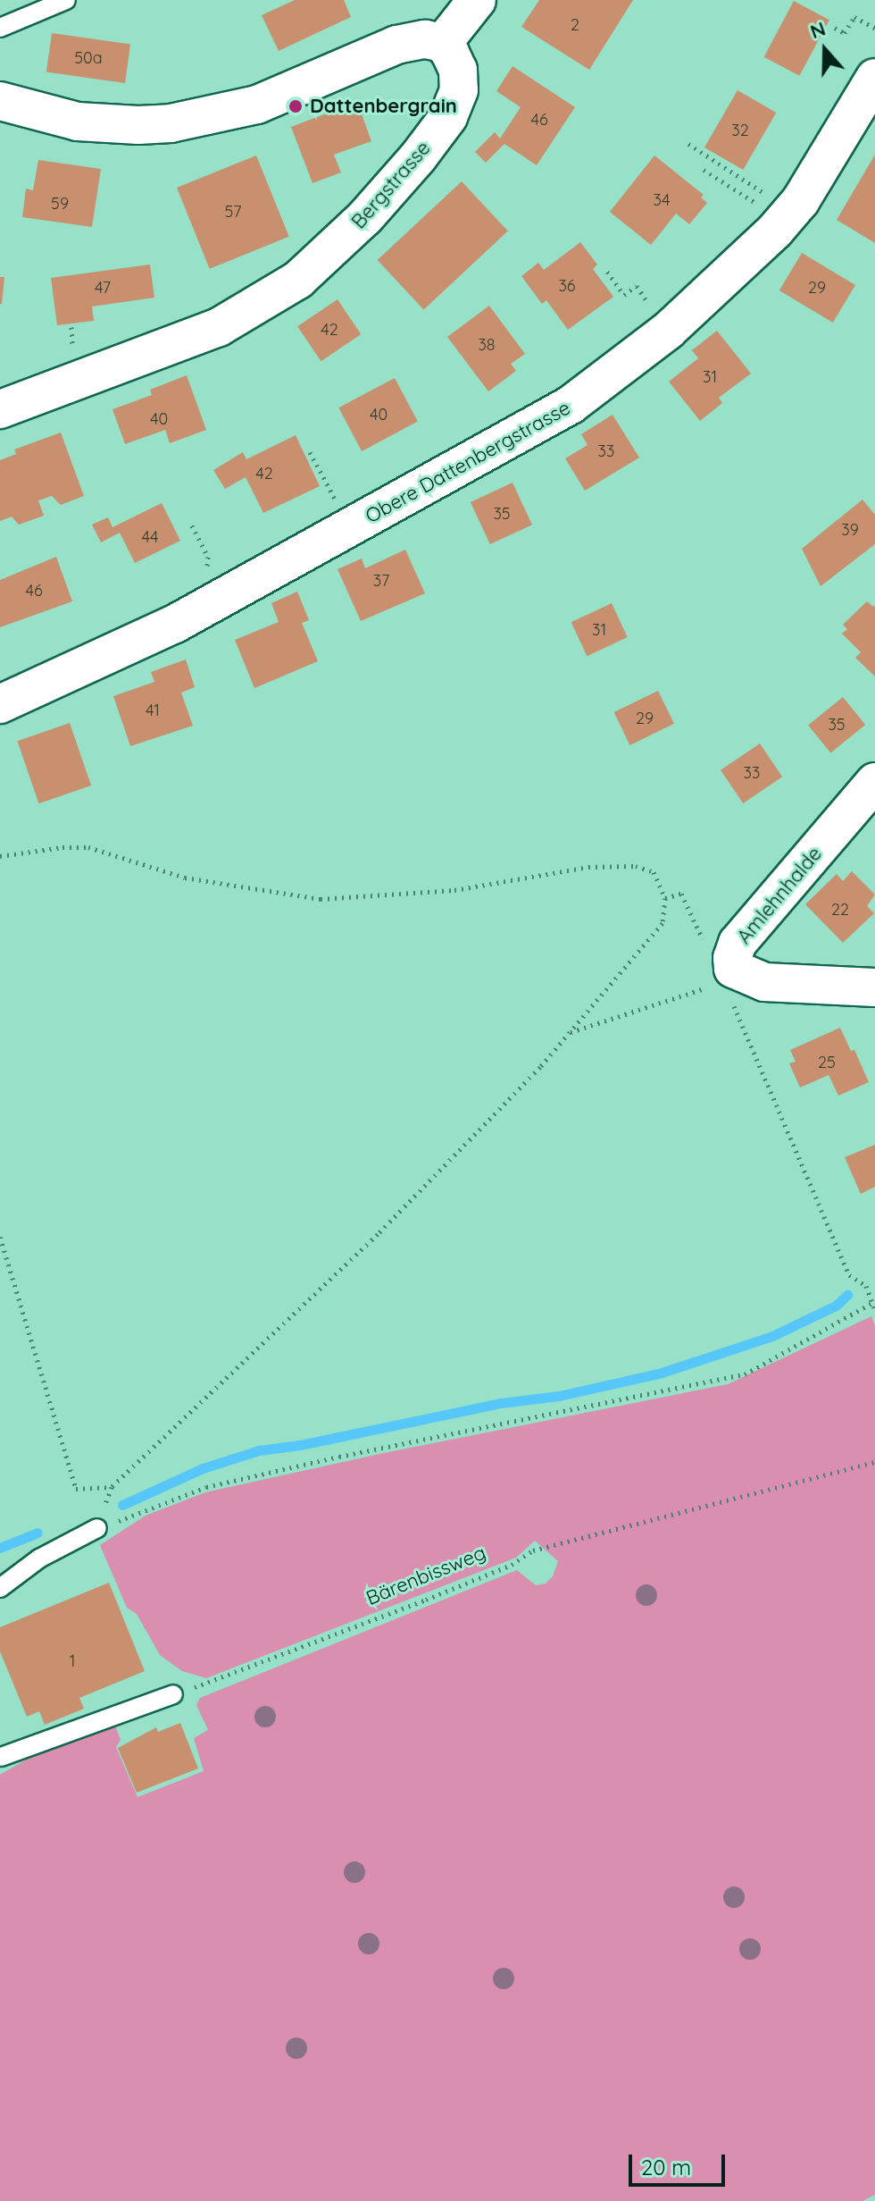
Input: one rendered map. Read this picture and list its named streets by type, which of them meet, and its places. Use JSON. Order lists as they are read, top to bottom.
{
  "streets": {
    "street": ["Bergstrasse", "Obere Dattenbergstrasse", "Amlehnhalde"],
    "path": ["Bärenbissweg"]
  },
  "places": ["Dattenbergrain"],
  "house_numbers": [
    "2",
    "50a",
    "46",
    "32",
    "34",
    "59",
    "57",
    "36",
    "47",
    "29",
    "42",
    "38",
    "31",
    "40",
    "40",
    "33",
    "42",
    "35",
    "39",
    "44",
    "37",
    "46",
    "31",
    "41",
    "29",
    "35",
    "33",
    "22",
    "25",
    "1"
  ],
  "scale_bar": "20 m",
  "north": "top"
}
